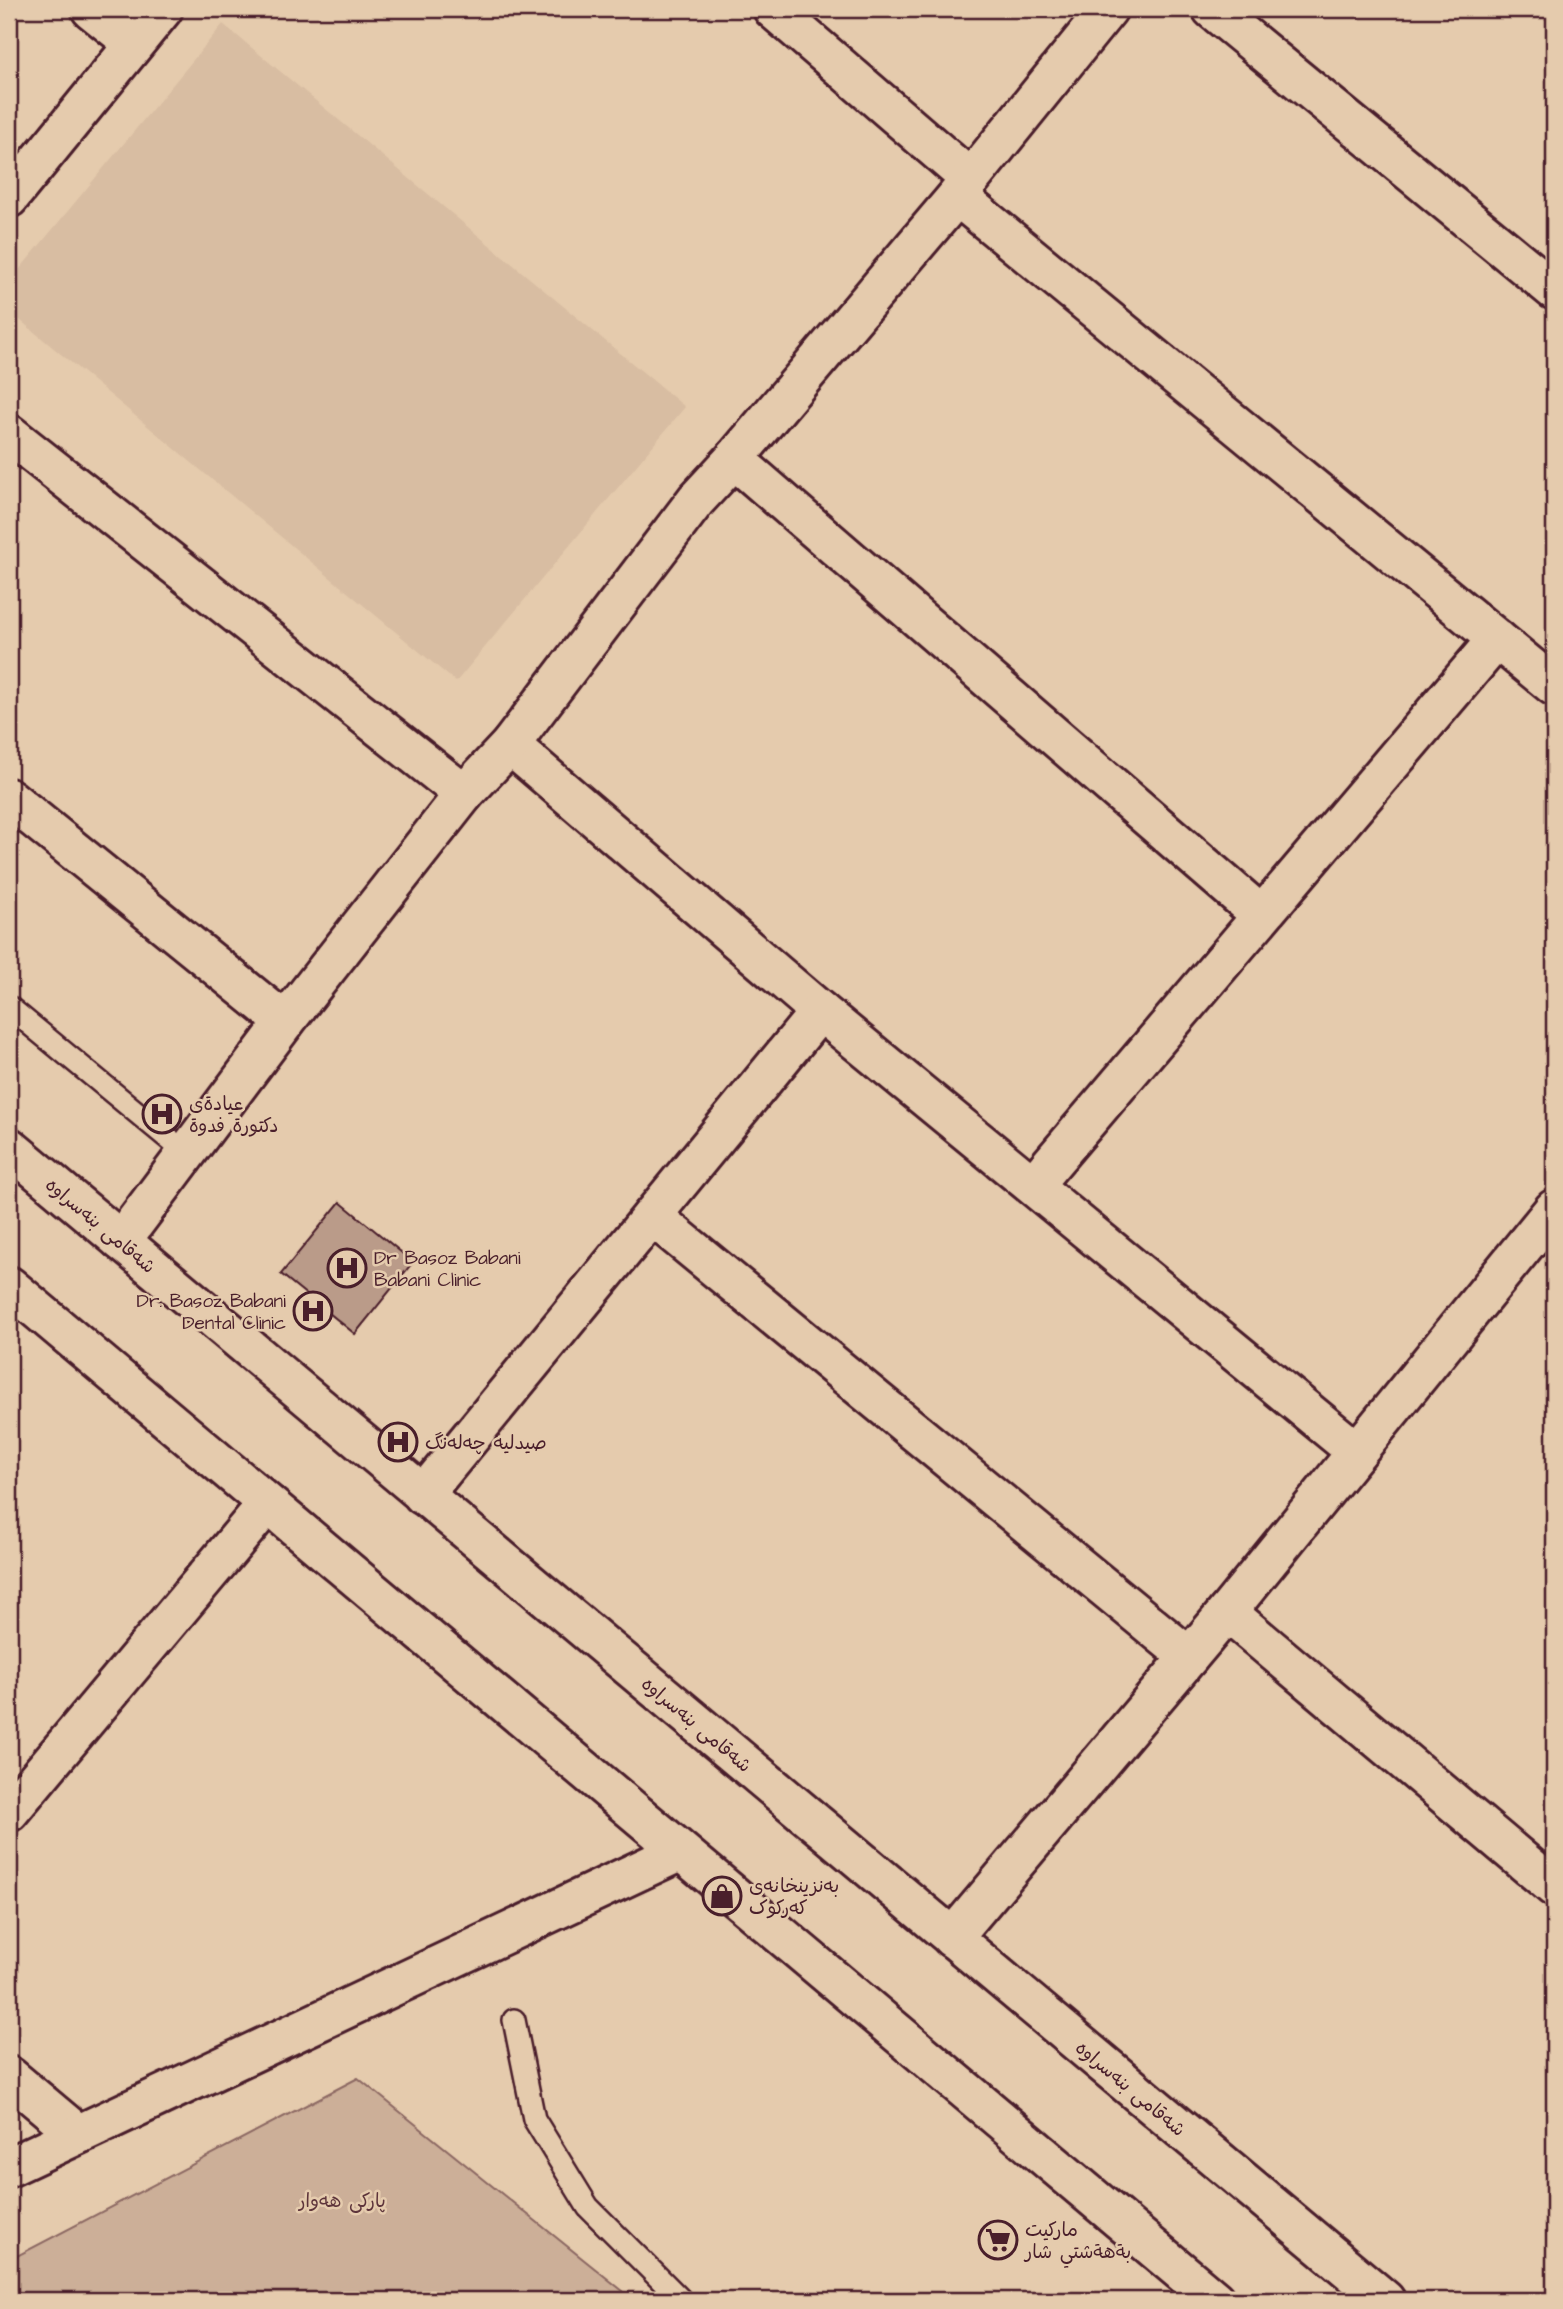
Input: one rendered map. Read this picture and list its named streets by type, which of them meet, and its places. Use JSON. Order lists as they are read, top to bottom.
{
  "streets": {
    "street": ["شەقامی بنەسراوە"]
  },
  "parks": ["پارکی هەوار"],
  "places": {
    "hospital": [
      "عيادةی دكتورة فدوة",
      "Dr Basoz Babani Babani Clinic",
      "Dr. Basoz Babani Dental Clinic",
      "صیدلیە چەلەنگ"
    ],
    "shop": ["بەنزینخانەی کەرکوک"],
    "supermarket": ["ماركيت بةهةشتي شار"]
  }
}
